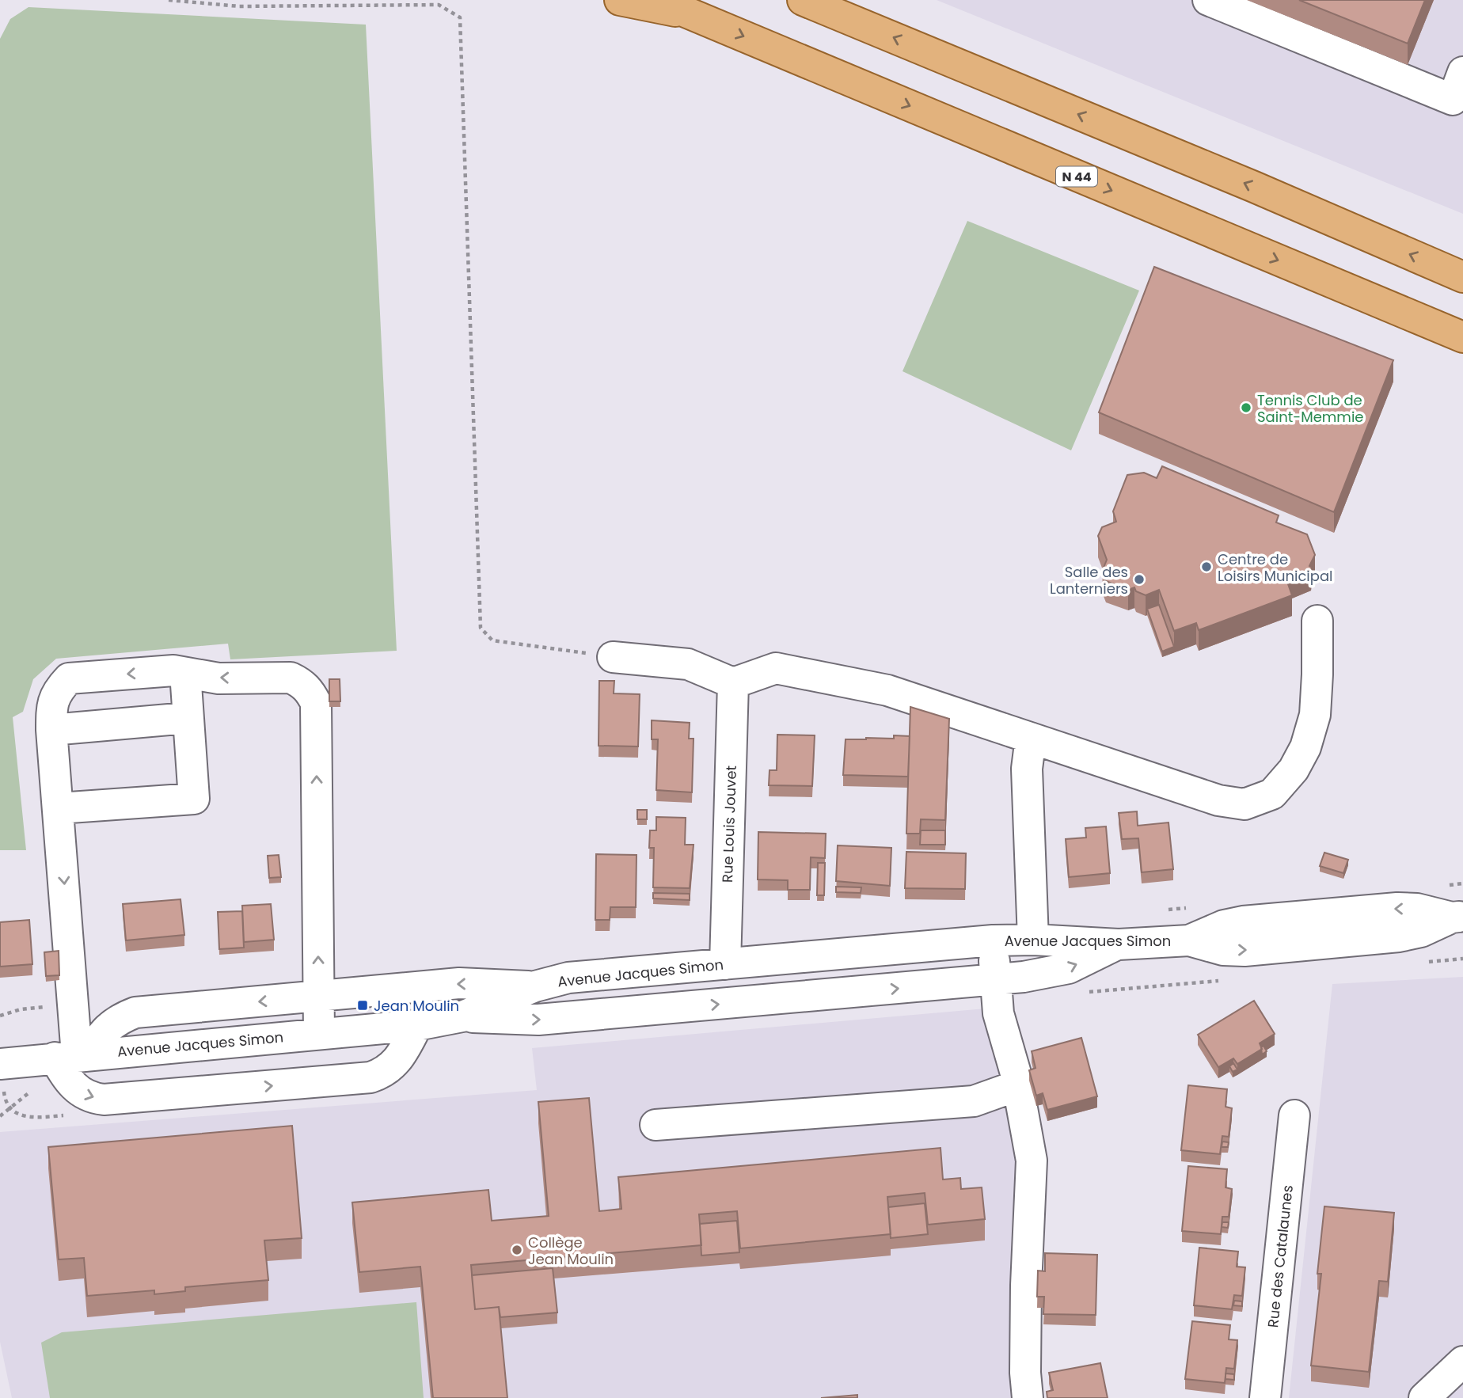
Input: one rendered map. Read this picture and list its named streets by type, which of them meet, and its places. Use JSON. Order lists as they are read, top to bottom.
{
  "streets": {
    "main road": ["N 44"],
    "street": ["Rue Louis Jouvet", "Avenue Jacques Simon", "Rue des Catalaunes"]
  },
  "crossings": [
    ["Rue Louis Jouvet", "Avenue Jacques Simon"]
  ],
  "places": {
    "other": [
      "Tennis Club de Saint-Memmie",
      "Centre de Loisirs Municipal",
      "Salle des Lanterniers",
      "Collège Jean Moulin"
    ],
    "transit": ["Jean Moulin"]
  }
}
